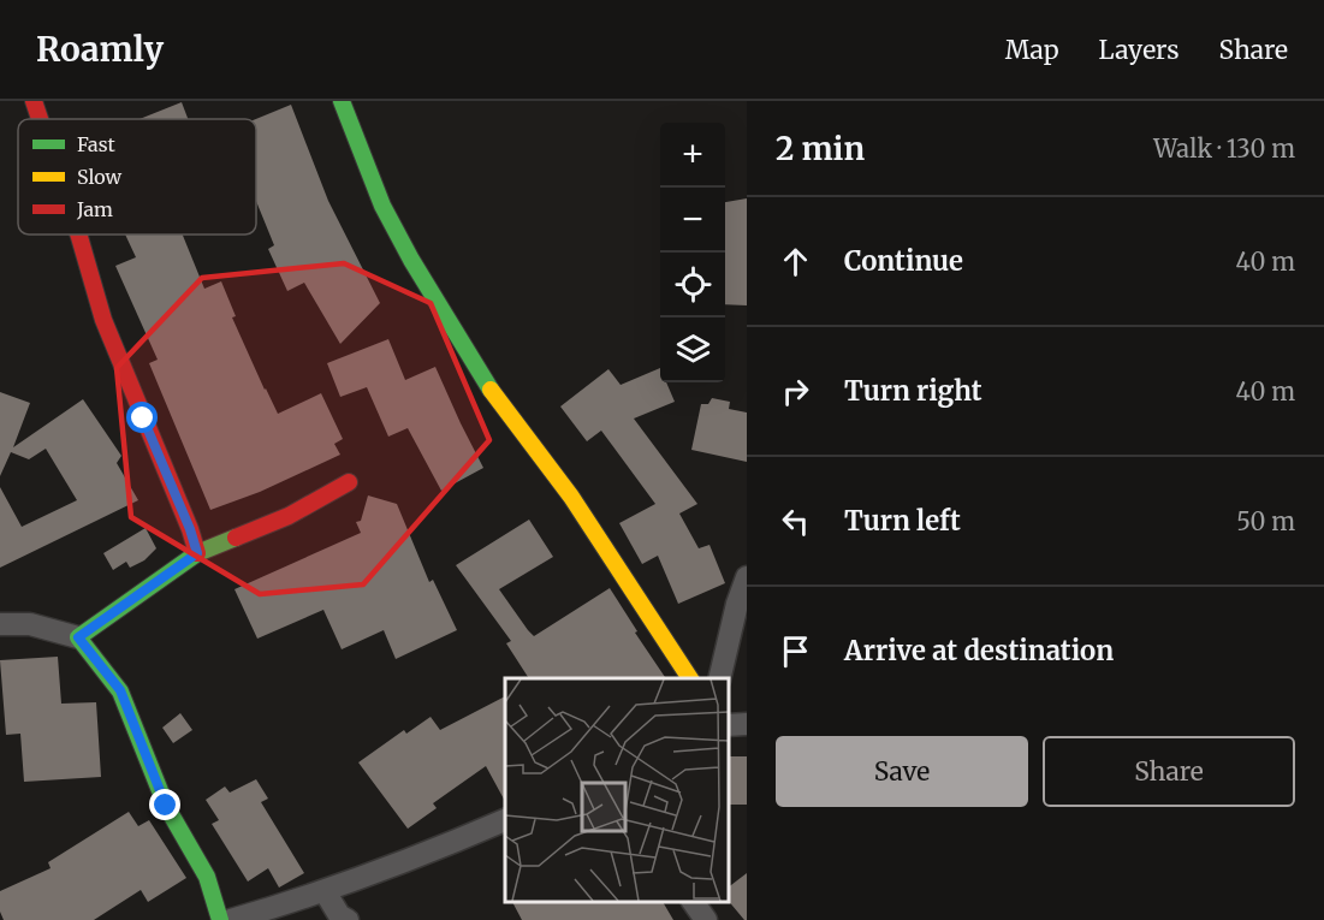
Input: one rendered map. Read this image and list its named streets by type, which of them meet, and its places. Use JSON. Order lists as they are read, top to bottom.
{
  "legend": ["Fast", "Slow", "Jam"],
  "page": {
    "header": "Roamly",
    "nav": ["Map", "Layers", "Share"],
    "heading": ["2 min", "Walk · 130 m"],
    "map_buttons": ["+", "−"],
    "list": [
      ["Continue", "40 m"],
      ["Turn right", "40 m"],
      ["Turn left", "50 m"],
      "Arrive at destination"
    ],
    "buttons": ["Save", "Share"]
  }
}
